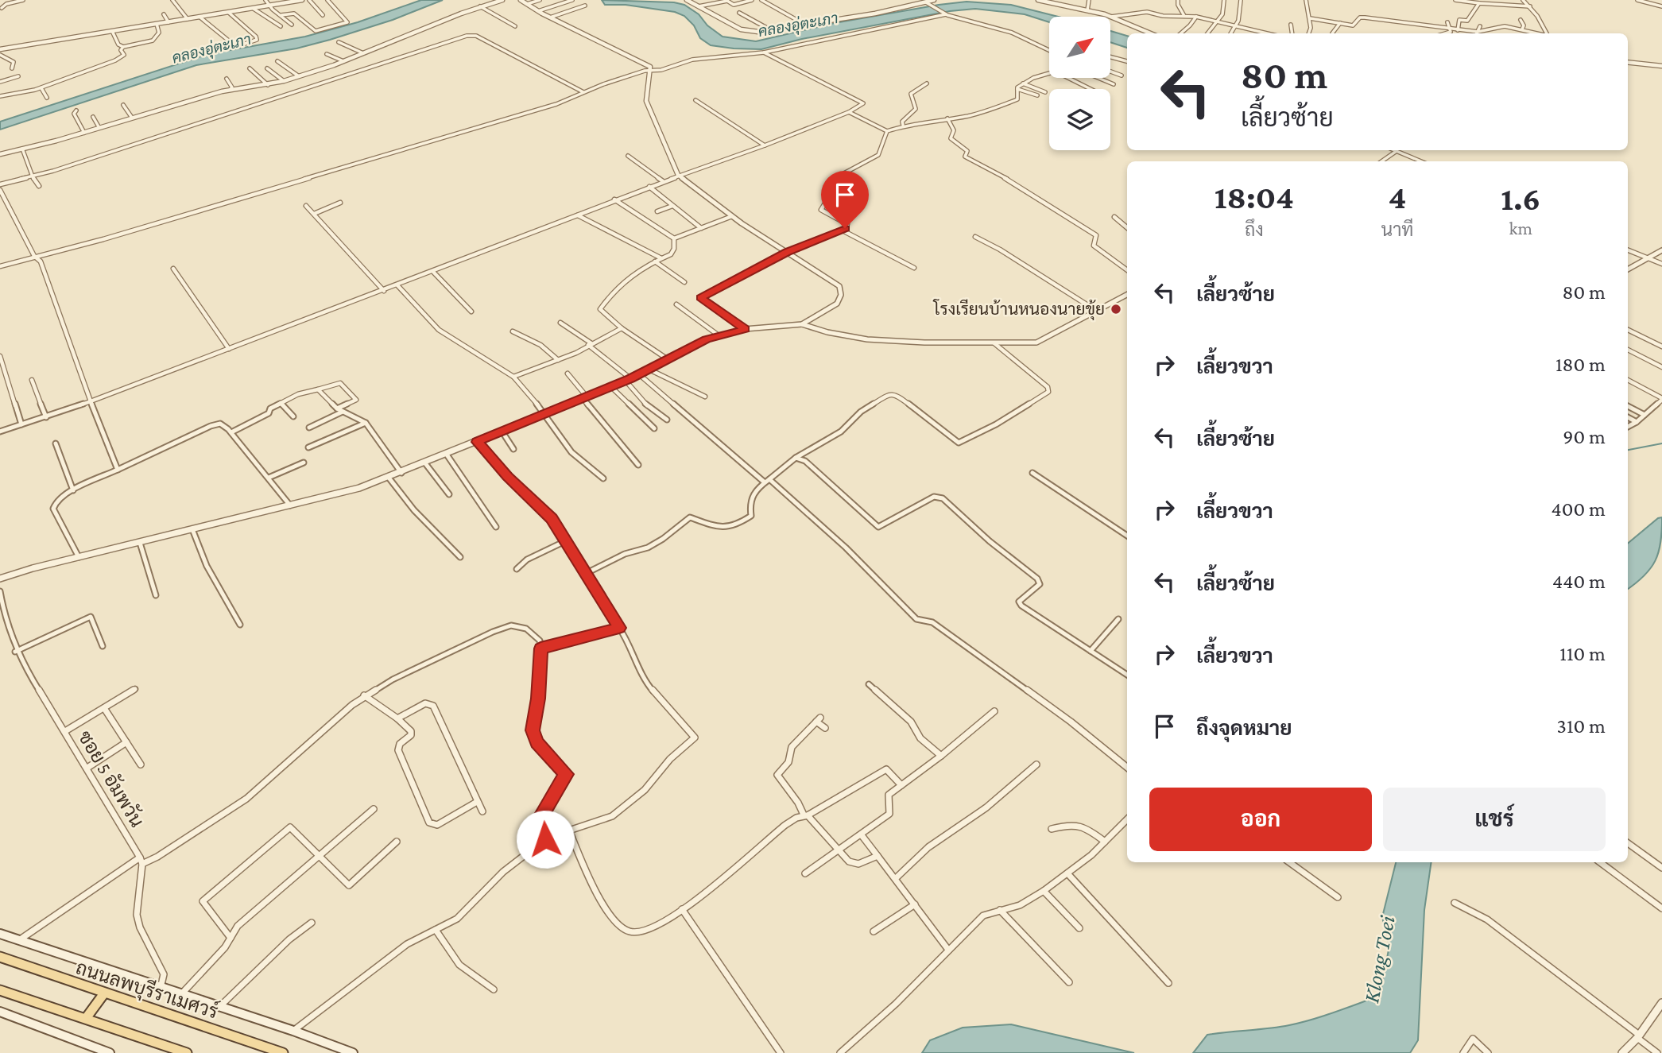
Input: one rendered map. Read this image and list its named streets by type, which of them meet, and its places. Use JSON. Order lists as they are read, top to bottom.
{
  "streets": {
    "main road": ["ถนนลพบุรีราเมศวร์"],
    "street": ["ซอย 5 อัมพวัน"]
  },
  "water": ["คลองอุ่ตะเภา", "Klong Toei"],
  "places": ["โรงเรียนบ้านหนองนายขุ้ย"],
  "north": "top right",
  "page": {
    "turn": ["80 m", "เลี้ยวซ้าย"],
    "eta": [
      "18:04",
      "ถึง",
      "4",
      "นาที",
      "1.6",
      "km"
    ],
    "list": [
      {
        "name": "เลี้ยวซ้าย",
        "value": "80 m"
      },
      {
        "name": "เลี้ยวขวา",
        "value": "180 m"
      },
      {
        "name": "เลี้ยวซ้าย",
        "value": "90 m"
      },
      {
        "name": "เลี้ยวขวา",
        "value": "400 m"
      },
      {
        "name": "เลี้ยวซ้าย",
        "value": "440 m"
      },
      {
        "name": "เลี้ยวขวา",
        "value": "110 m"
      },
      {
        "name": "ถึงจุดหมาย",
        "value": "310 m"
      }
    ],
    "buttons": ["ออก", "แชร์"]
  }
}
